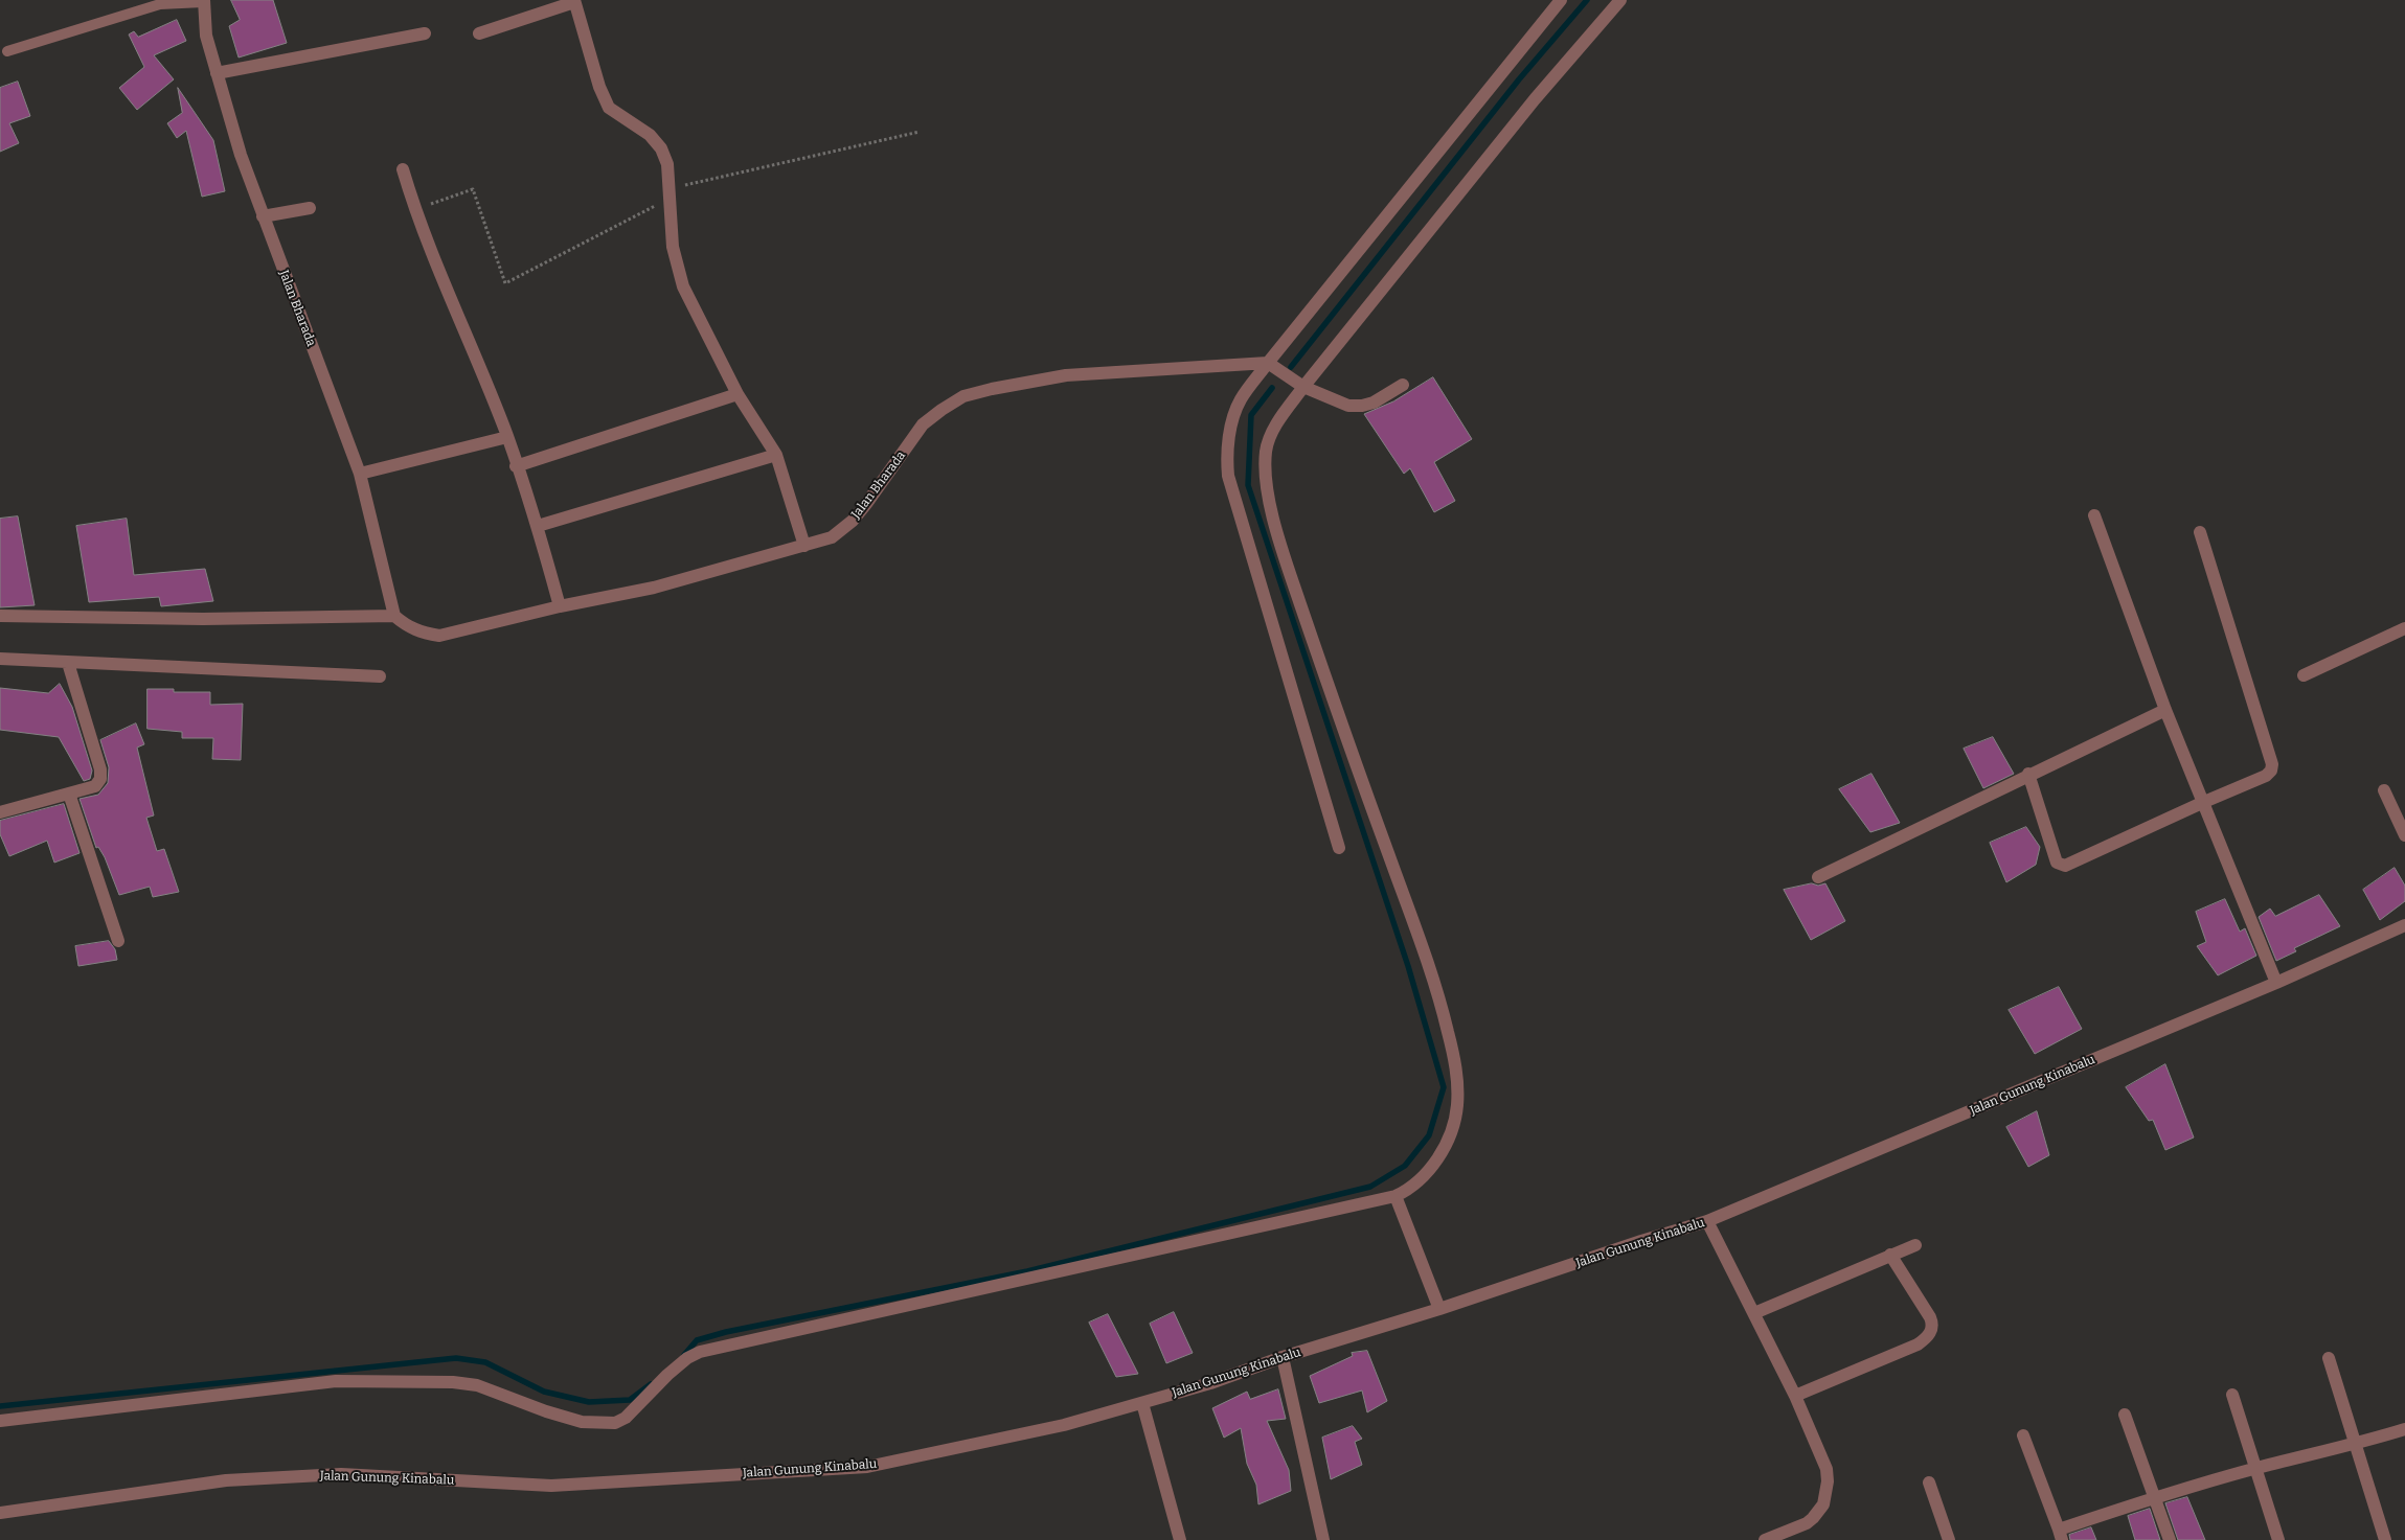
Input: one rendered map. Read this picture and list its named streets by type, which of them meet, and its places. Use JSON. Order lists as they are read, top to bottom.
{
  "streets": {
    "street": ["Jalan Bharada", "Jalan Gunung Kinabalu"]
  }
}
